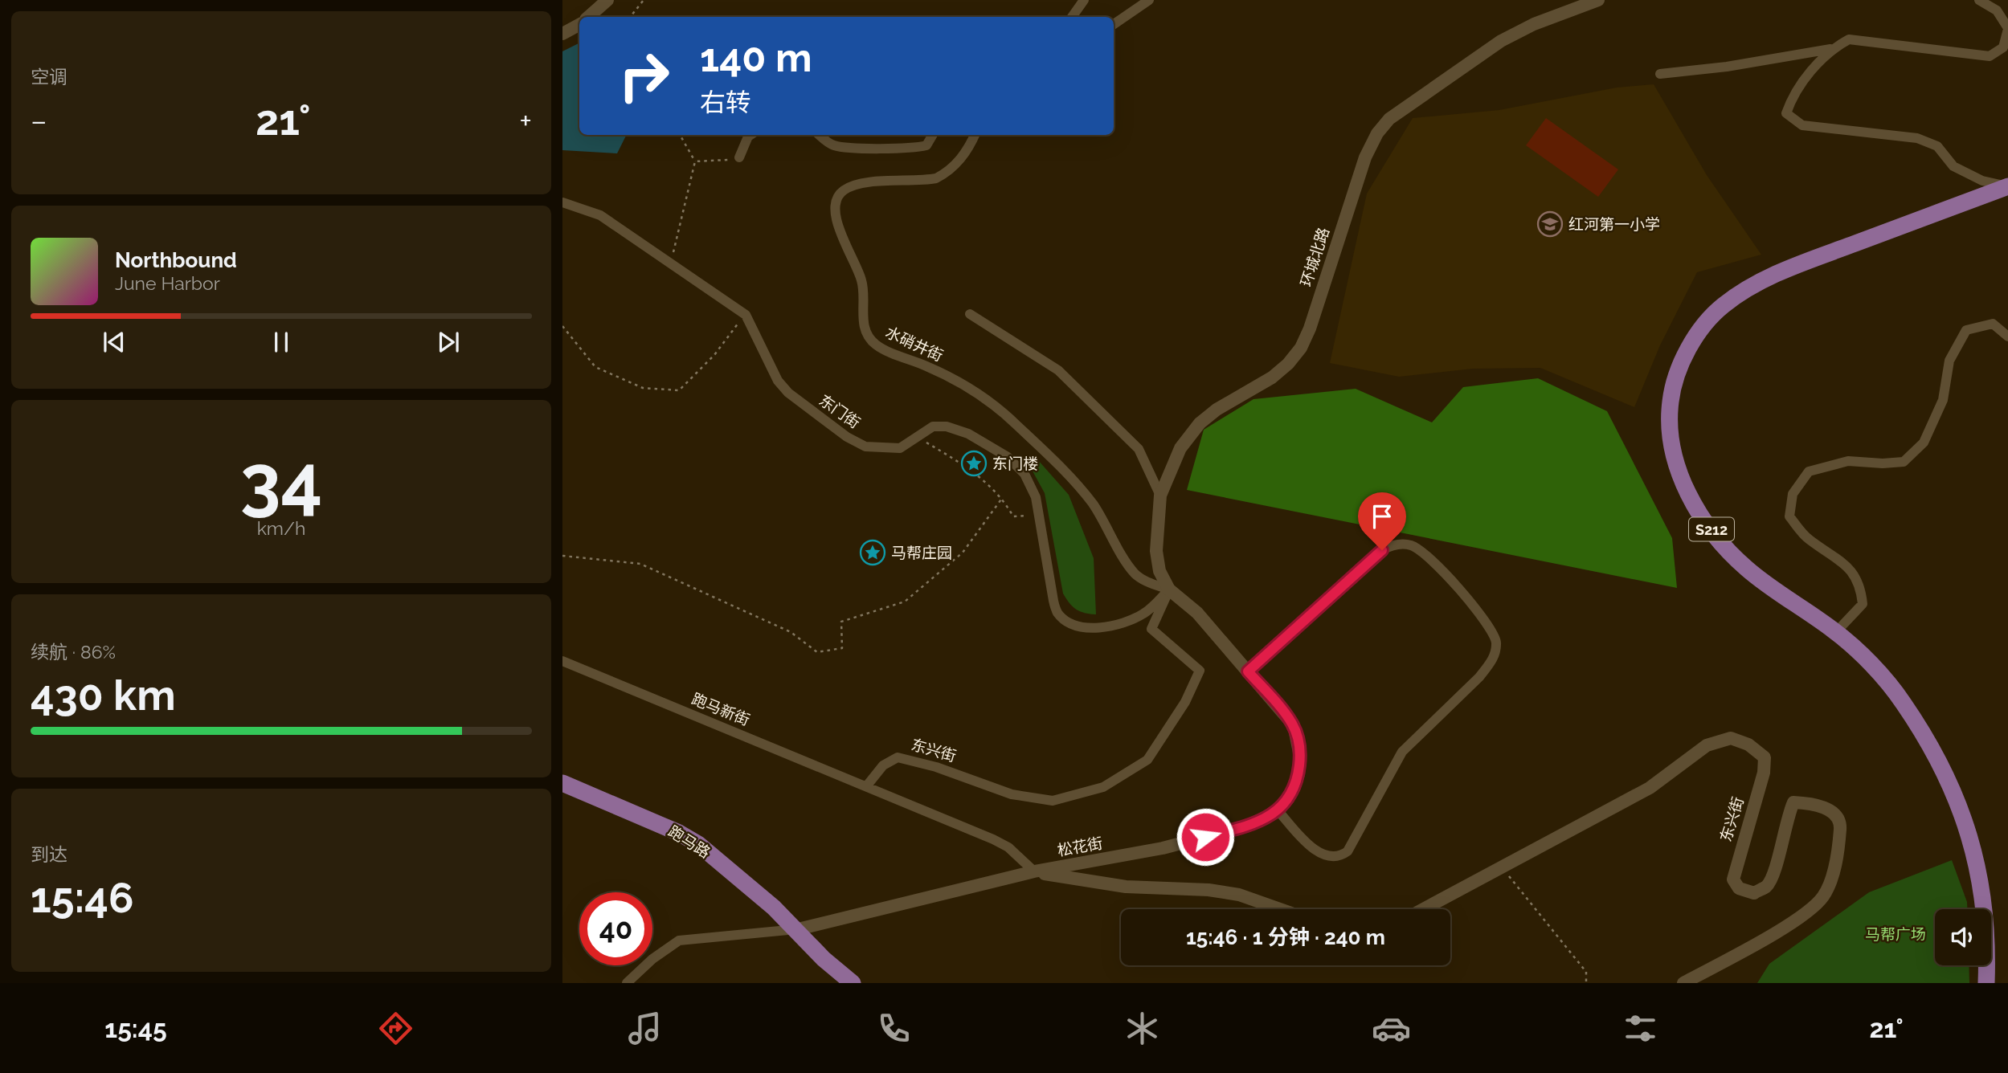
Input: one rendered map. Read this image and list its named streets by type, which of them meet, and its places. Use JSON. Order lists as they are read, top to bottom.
{
  "streets": {
    "main road": ["S212", "跑马路"],
    "street": [
      "环城北路",
      "水硝井街",
      "东门街",
      "跑马新街",
      "东兴街",
      "松花街"
    ]
  },
  "crossings": [
    ["环城北路", "水硝井街"],
    ["环城北路", "东门街"],
    ["环城北路", "东兴街"],
    ["水硝井街", "东门街"],
    ["水硝井街", "东兴街"],
    ["东门街", "东兴街"],
    ["跑马新街", "东兴街"],
    ["跑马路", "松花街"]
  ],
  "parks": ["马帮广场"],
  "places": {
    "school or university": ["红河第一小学"],
    "place": ["东门楼", "马帮庄园"]
  },
  "page": {
    "tile": [
      "空调",
      ["34", "km/h"],
      ["续航 · 86%", "430 km"],
      ["到达", "15:46"]
    ],
    "turn": ["140 m", "右转"],
    "heat": ["−", "21°", "+"],
    "song": ["Northbound", "June Harbor"],
    "limit": "40",
    "trip": "15:46 · 1 分钟 · 240 m",
    "tabs": ["15:45", "21°"]
  }
}
